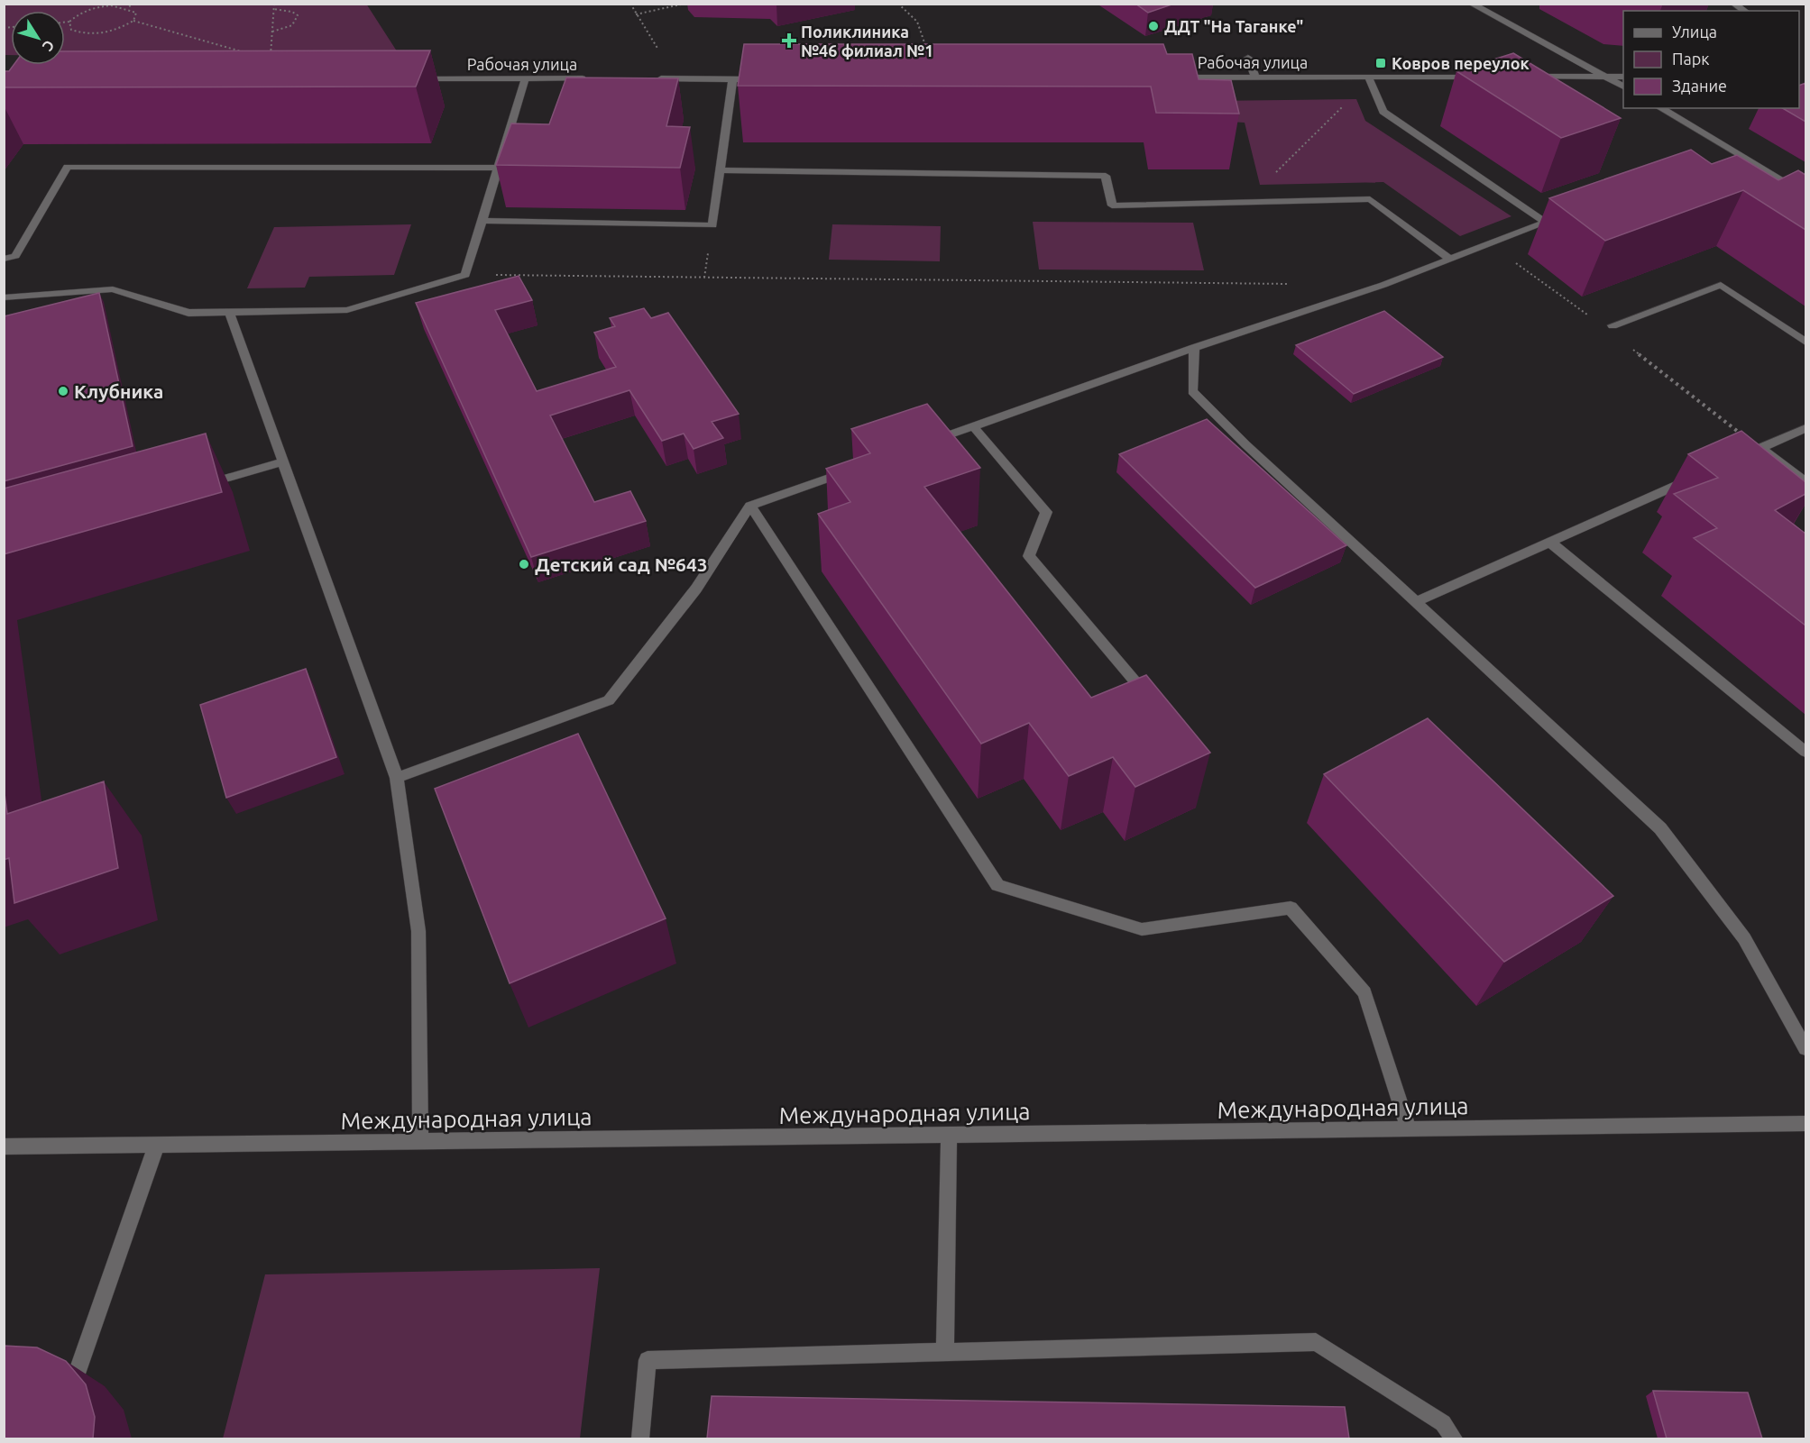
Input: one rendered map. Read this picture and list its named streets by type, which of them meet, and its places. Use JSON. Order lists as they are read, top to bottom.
{
  "streets": {
    "street": ["Рабочая улица", "Международная улица"]
  },
  "places": {
    "other": ["ДДТ \"На Таганке\"", "Клубника", "Детский сад №643"],
    "health": ["Поликлиника №46 филиал №1"],
    "transit": ["Ковров переулок"]
  },
  "legend": ["Улица", "Парк", "Здание"],
  "north": "bottom right"
}
